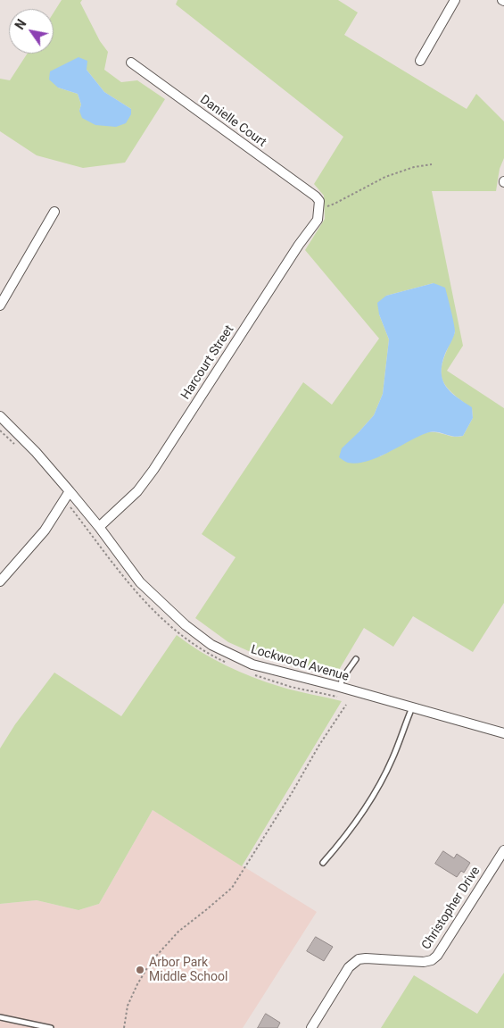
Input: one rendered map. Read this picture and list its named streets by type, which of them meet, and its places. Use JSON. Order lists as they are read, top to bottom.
{
  "streets": {
    "street": [
      "Danielle Court",
      "Harcourt Street",
      "Lockwood Avenue",
      "Christopher Drive"
    ]
  },
  "crossings": [
    ["Danielle Court", "Harcourt Street"],
    ["Harcourt Street", "Lockwood Avenue"]
  ],
  "places": ["Arbor Park Middle School"],
  "north": "top left"
}
